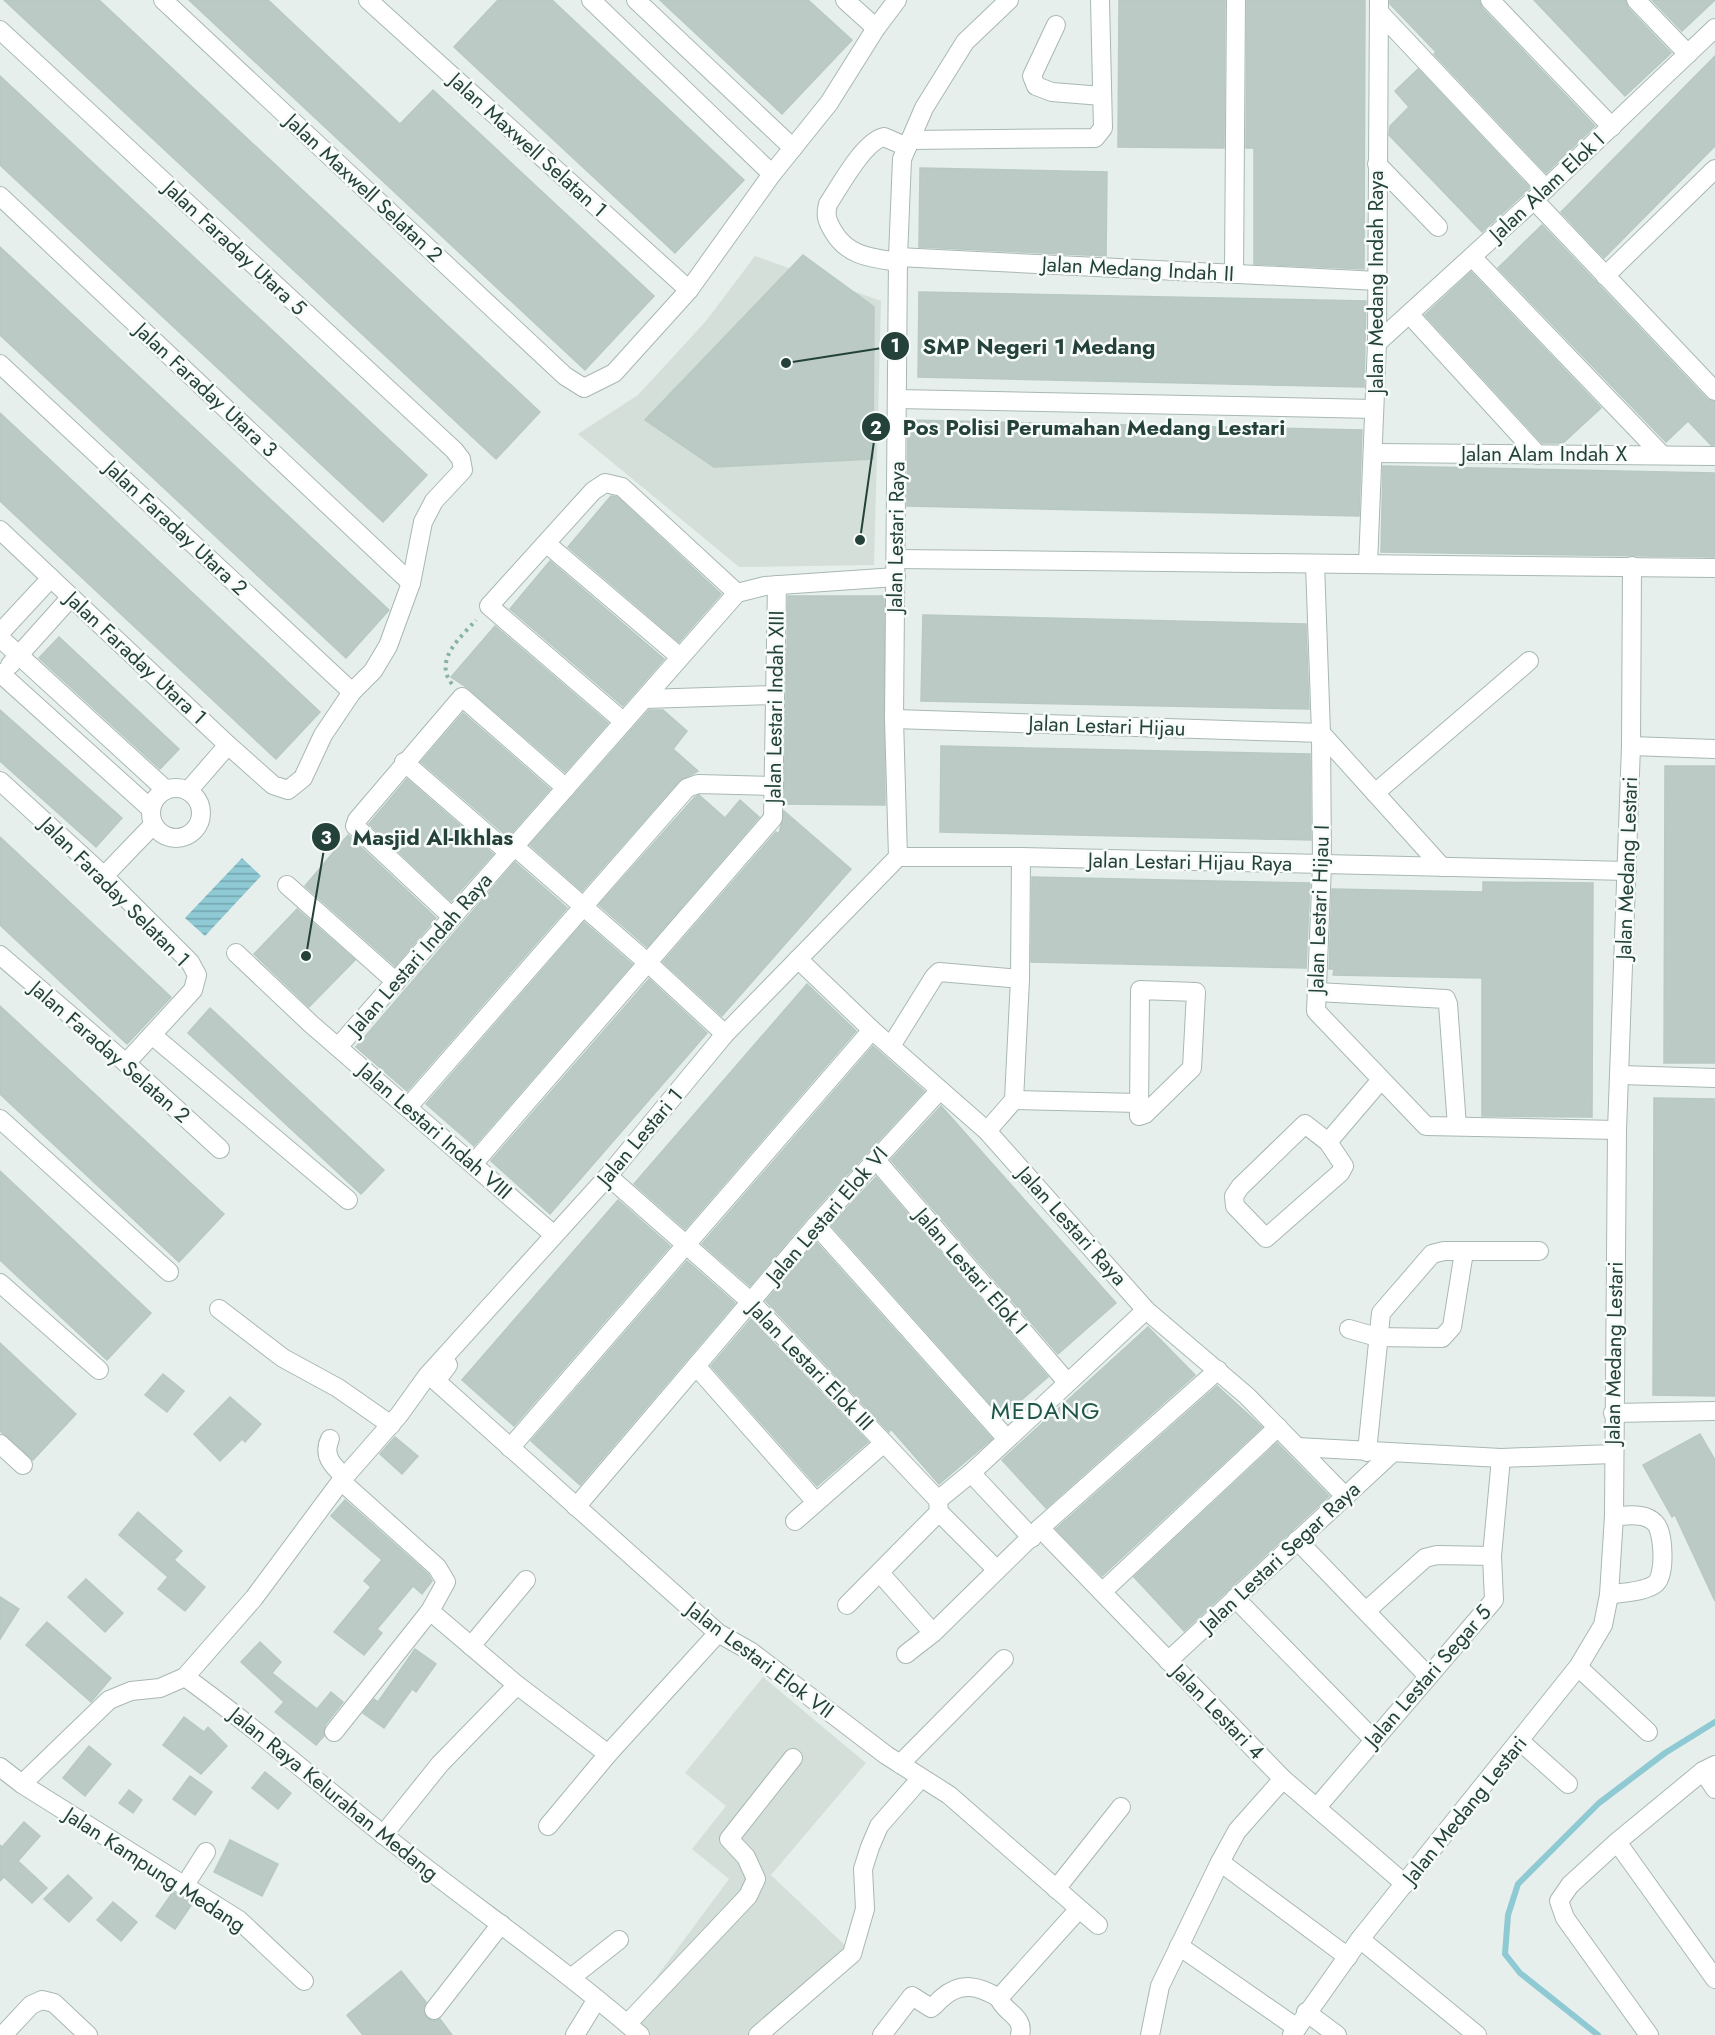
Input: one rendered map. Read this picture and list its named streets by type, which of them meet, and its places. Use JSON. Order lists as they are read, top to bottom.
{
  "streets": {
    "street": [
      "Jalan Maxwell Selatan 1",
      "Jalan Alam Elok I",
      "Jalan Maxwell Selatan 2",
      "Jalan Faraday Utara 5",
      "Jalan Medang Indah II",
      "Jalan Medang Indah Raya",
      "Jalan Faraday Utara 3",
      "Jalan Alam Indah X",
      "Jalan Faraday Utara 2",
      "Jalan Lestari Raya",
      "Jalan Faraday Utara 1",
      "Jalan Lestari Indah XIII",
      "Jalan Lestari Hijau",
      "Jalan Lestari Hijau Raya",
      "Jalan Medang Lestari",
      "Jalan Faraday Selatan 1",
      "Jalan Lestari Hijau I",
      "Jalan Lestari Indah Raya",
      "Jalan Faraday Selatan 2",
      "Jalan Lestari Indah VIII",
      "Jalan Lestari 1",
      "Jalan Lestari Elok VI",
      "Jalan Lestari Elok I",
      "Jalan Lestari Elok III",
      "Jalan Lestari Segar Raya",
      "Jalan Lestari Elok VII",
      "Jalan Lestari Segar 5",
      "Jalan Lestari 4",
      "Jalan Raya Kelurahan Medang",
      "Jalan Kampung Medang"
    ]
  },
  "crossings": [
    ["Jalan Maxwell Selatan 1", "Jalan Maxwell Selatan 2"],
    ["Jalan Alam Elok I", "Jalan Medang Indah Raya"],
    ["Jalan Faraday Utara 5", "Jalan Faraday Utara 3"],
    ["Jalan Medang Indah II", "Jalan Medang Indah Raya"],
    ["Jalan Medang Indah II", "Jalan Lestari Raya"],
    ["Jalan Medang Indah Raya", "Jalan Alam Indah X"],
    ["Jalan Faraday Utara 2", "Jalan Faraday Utara 1"],
    ["Jalan Lestari Raya", "Jalan Lestari Hijau"],
    ["Jalan Lestari Raya", "Jalan Lestari Hijau Raya"],
    ["Jalan Lestari Raya", "Jalan Lestari 1"],
    ["Jalan Lestari Raya", "Jalan Lestari Elok VI"],
    ["Jalan Lestari Raya", "Jalan Lestari Segar Raya"],
    ["Jalan Lestari Indah XIII", "Jalan Lestari Indah VIII"],
    ["Jalan Lestari Hijau", "Jalan Lestari Hijau I"],
    ["Jalan Lestari Hijau Raya", "Jalan Medang Lestari"],
    ["Jalan Lestari Hijau Raya", "Jalan Lestari Hijau I"],
    ["Jalan Lestari Hijau Raya", "Jalan Lestari 1"],
    ["Jalan Medang Lestari", "Jalan Lestari Hijau I"],
    ["Jalan Medang Lestari", "Jalan Lestari Segar Raya"],
    ["Jalan Medang Lestari", "Jalan Lestari 4"],
    ["Jalan Faraday Selatan 1", "Jalan Faraday Selatan 2"],
    ["Jalan Lestari Indah Raya", "Jalan Lestari Indah VIII"],
    ["Jalan Lestari Indah VIII", "Jalan Lestari 1"],
    ["Jalan Lestari 1", "Jalan Lestari Elok III"],
    ["Jalan Lestari 1", "Jalan Lestari Elok VII"],
    ["Jalan Lestari Elok VI", "Jalan Lestari Elok I"],
    ["Jalan Lestari Elok VI", "Jalan Lestari Elok III"],
    ["Jalan Lestari Elok VI", "Jalan Lestari Elok VII"],
    ["Jalan Lestari Segar Raya", "Jalan Lestari Segar 5"],
    ["Jalan Lestari Segar Raya", "Jalan Lestari 4"],
    ["Jalan Lestari Segar 5", "Jalan Lestari 4"]
  ],
  "districts": ["MEDANG"],
  "places": ["SMP Negeri 1 Medang", "Pos Polisi Perumahan Medang Lestari", "Masjid Al-Ikhlas"]
}
